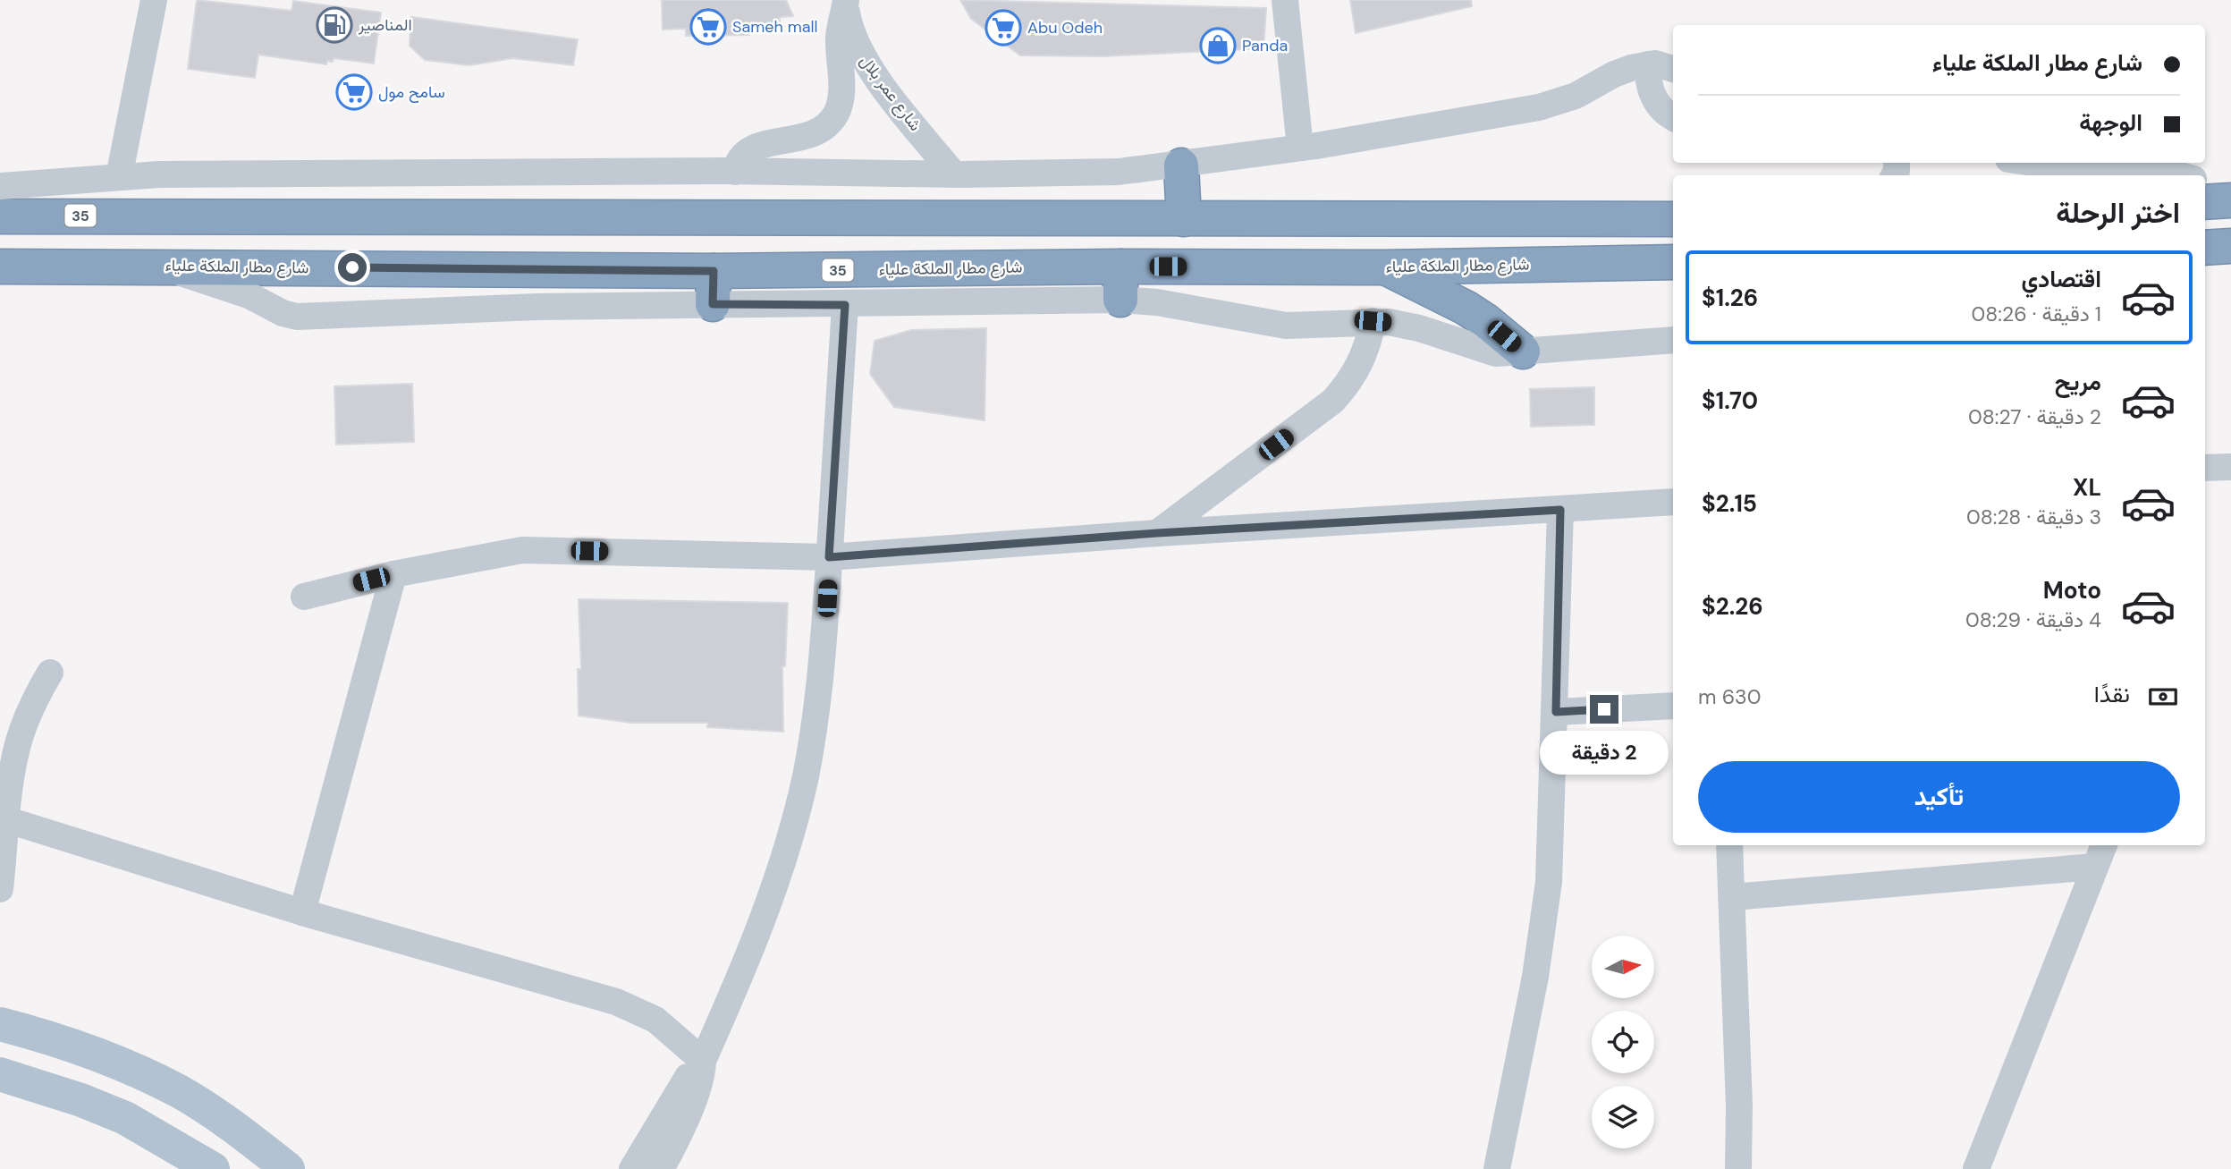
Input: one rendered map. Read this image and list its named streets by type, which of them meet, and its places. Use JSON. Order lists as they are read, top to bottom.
{
  "streets": {
    "highway": ["35", "شارع مطار الملكة علياء"],
    "street": ["شارع عمر بلال"]
  },
  "places": {
    "fuel station": ["المناصير"],
    "supermarket": ["Sameh mall", "Abu Odeh", "سامح مول"],
    "shop": ["Panda"]
  },
  "north": "right",
  "page": {
    "banner": ["شارع مطار الملكة علياء", "الوجهة"],
    "heading": "اختر الرحلة",
    "list": [
      {
        "name": "اقتصادي",
        "note": "1 دقيقة · 08:26",
        "value": "$1.26"
      },
      {
        "name": "مريح",
        "note": "2 دقيقة · 08:27",
        "value": "$1.70"
      },
      {
        "name": "XL",
        "note": "3 دقيقة · 08:28",
        "value": "$2.15"
      },
      {
        "name": "Moto",
        "note": "4 دقيقة · 08:29",
        "value": "$2.26"
      }
    ],
    "pay": ["نقدًا", "630 m"],
    "bubble": "2 دقيقة",
    "buttons": "تأكيد"
  }
}
